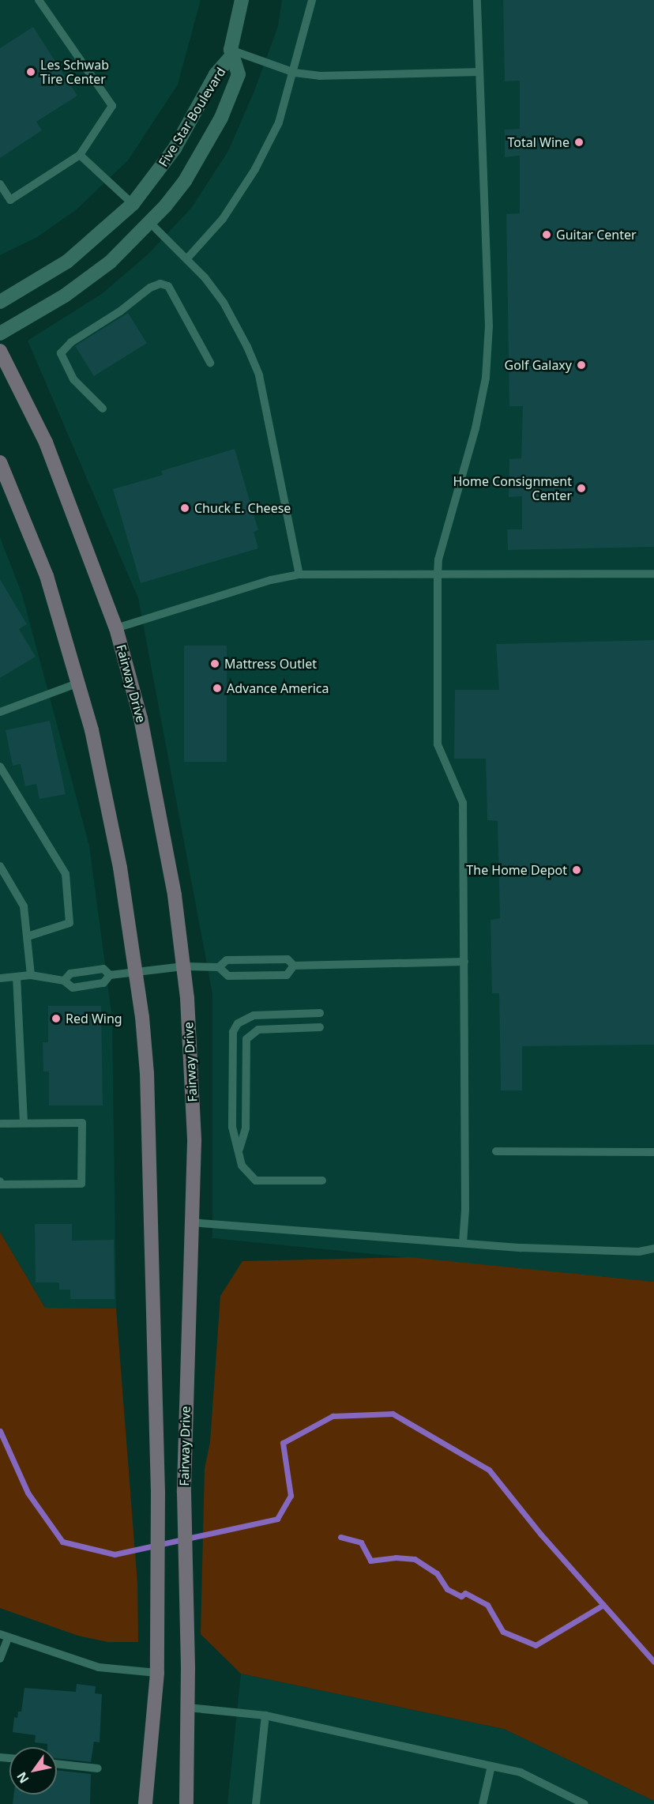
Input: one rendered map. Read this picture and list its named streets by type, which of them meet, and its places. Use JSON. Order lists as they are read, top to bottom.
{
  "streets": {
    "main road": ["Fairway Drive"],
    "street": ["Five Star Boulevard"]
  },
  "places": [
    "Les Schwab Tire Center",
    "Total Wine",
    "Guitar Center",
    "Golf Galaxy",
    "Home Consignment Center",
    "Chuck E. Cheese",
    "Mattress Outlet",
    "Advance America",
    "The Home Depot",
    "Red Wing"
  ],
  "north": "bottom left"
}
